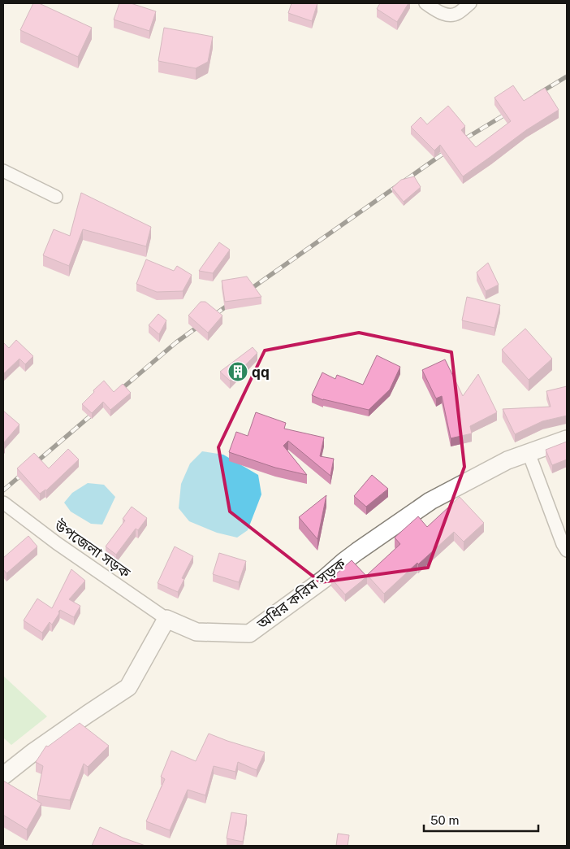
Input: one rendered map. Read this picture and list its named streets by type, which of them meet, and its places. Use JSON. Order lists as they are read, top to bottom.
{
  "streets": {
    "main road": ["অধির করিম সড়ক"],
    "street": ["উপজেলা সড়ক"]
  },
  "crossings": [
    ["উপজেলা সড়ক", "অধির করিম সড়ক"]
  ],
  "places": {
    "building": ["qq"]
  },
  "scale_bar": "50 m"
}
